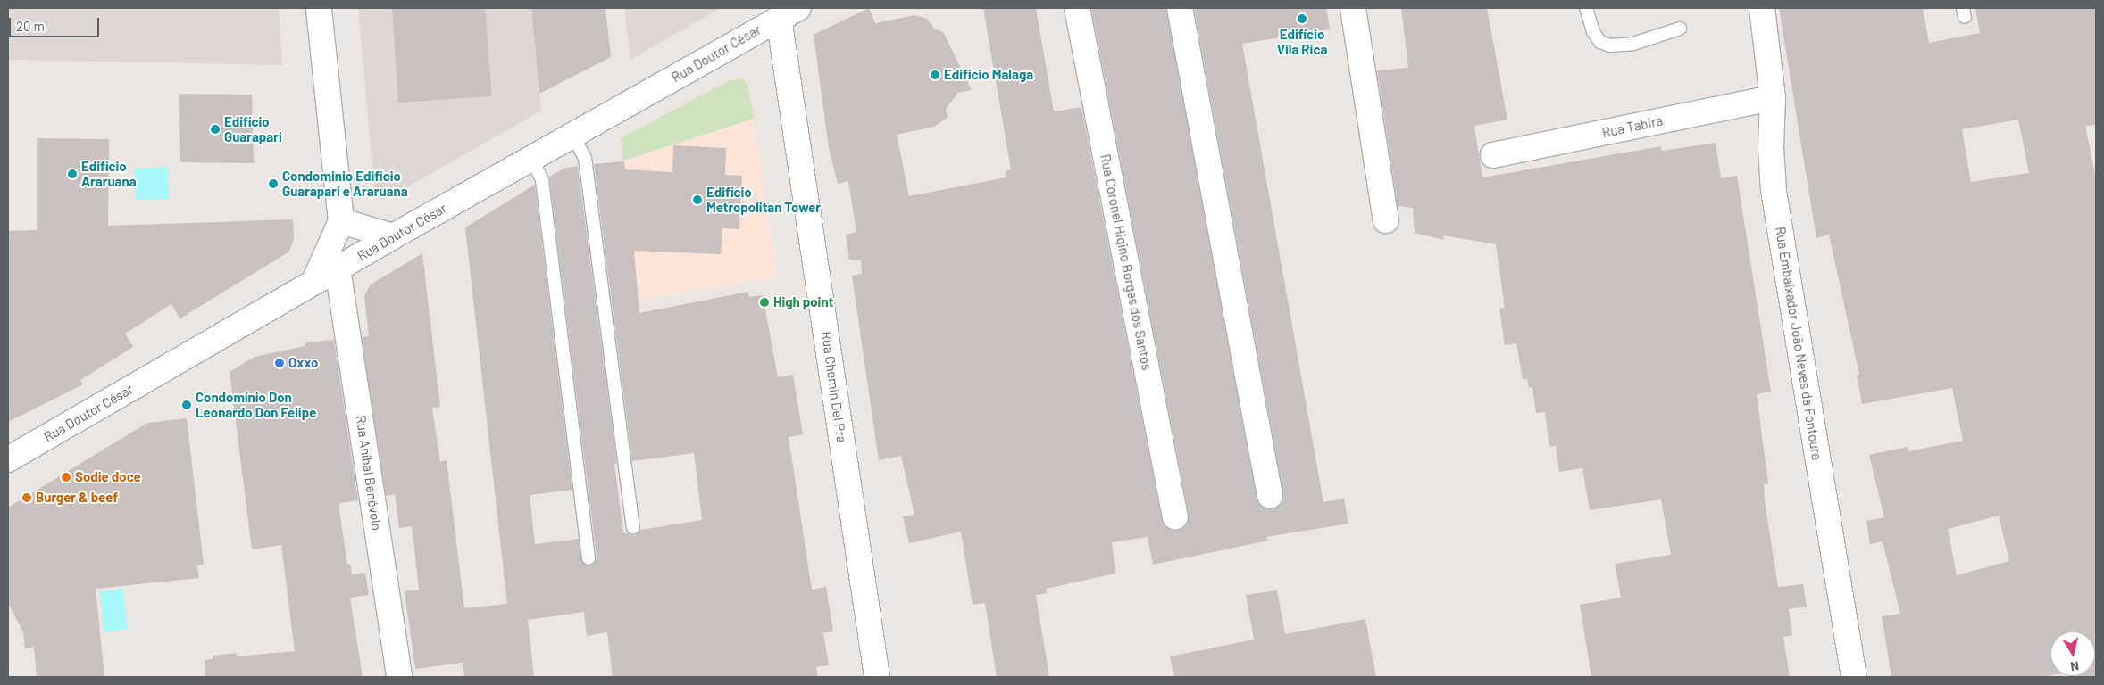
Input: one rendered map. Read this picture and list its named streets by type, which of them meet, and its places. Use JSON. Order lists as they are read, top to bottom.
{
  "streets": {
    "street": [
      "Rua Doutor César",
      "Rua Tabira",
      "Rua Coronel Higino Borges dos Santos",
      "Rua Embaixador João Neves da Fontoura",
      "Rua Chemin Del Pra",
      "Rua Aníbal Benévolo"
    ]
  },
  "crossings": [
    ["Rua Doutor César", "Rua Chemin Del Pra"],
    ["Rua Doutor César", "Rua Aníbal Benévolo"],
    ["Rua Tabira", "Rua Embaixador João Neves da Fontoura"]
  ],
  "places": [
    "Edifício Vila Rica",
    "Edifício Malaga",
    "Edifício Guarapari",
    "Edifício Araruana",
    "Condominio Edifício Guarapari e Araruana",
    "Edifício Metropolitan Tower",
    "High point",
    "Oxxo",
    "Condomínio Don Leonardo Don Felipe",
    "Sodie doce",
    "Burger & beef"
  ],
  "scale_bar": "20 m",
  "north": "bottom"
}
